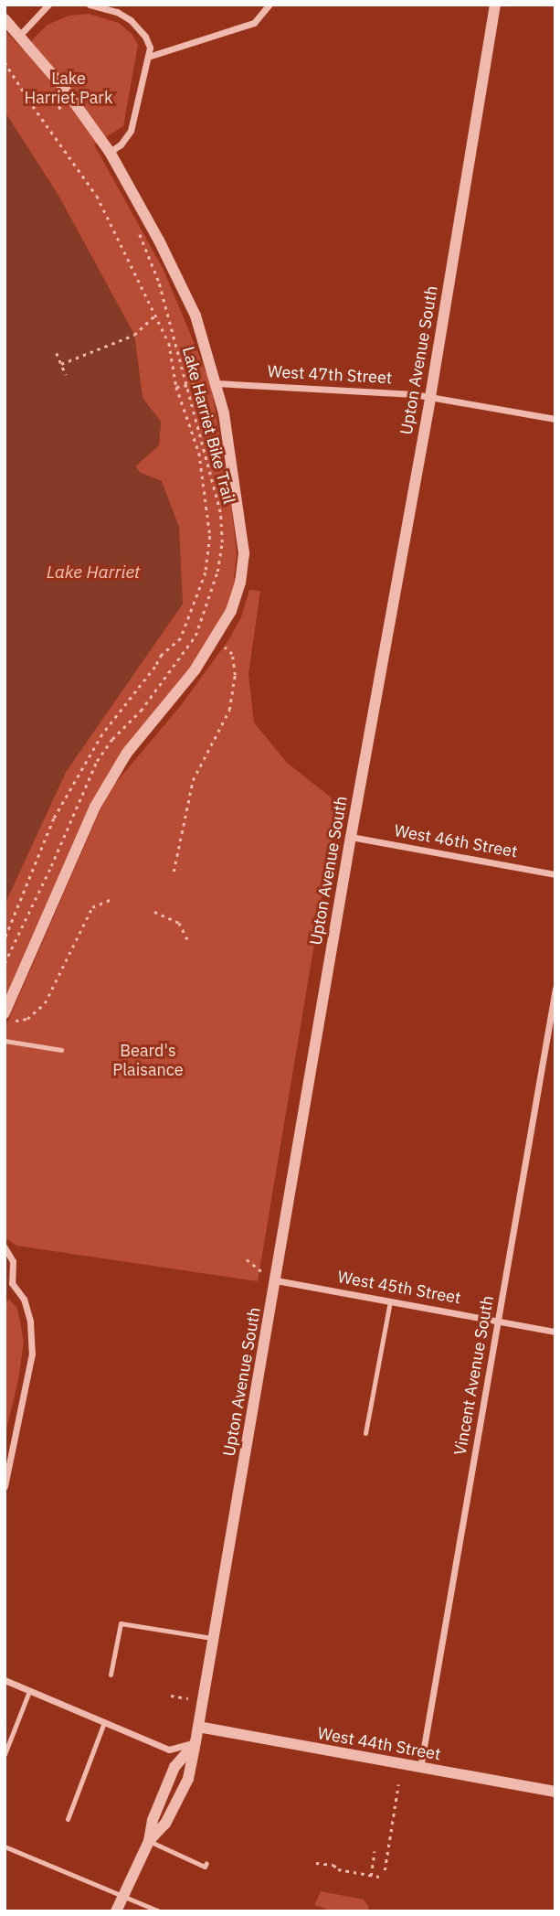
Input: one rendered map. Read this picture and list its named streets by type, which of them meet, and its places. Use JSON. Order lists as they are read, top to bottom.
{
  "streets": {
    "street": [
      "Upton Avenue South",
      "West 47th Street",
      "West 46th Street",
      "West 45th Street",
      "Vincent Avenue South",
      "West 44th Street"
    ],
    "path": ["Lake Harriet Bike Trail"]
  },
  "crossings": [
    ["Upton Avenue South", "West 47th Street"],
    ["Upton Avenue South", "West 46th Street"],
    ["Upton Avenue South", "West 45th Street"],
    ["Upton Avenue South", "West 44th Street"],
    ["West 45th Street", "Vincent Avenue South"],
    ["Vincent Avenue South", "West 44th Street"]
  ],
  "water": ["Lake Harriet"],
  "parks": ["Lake Harriet Park", "Beard's Plaisance"]
}
